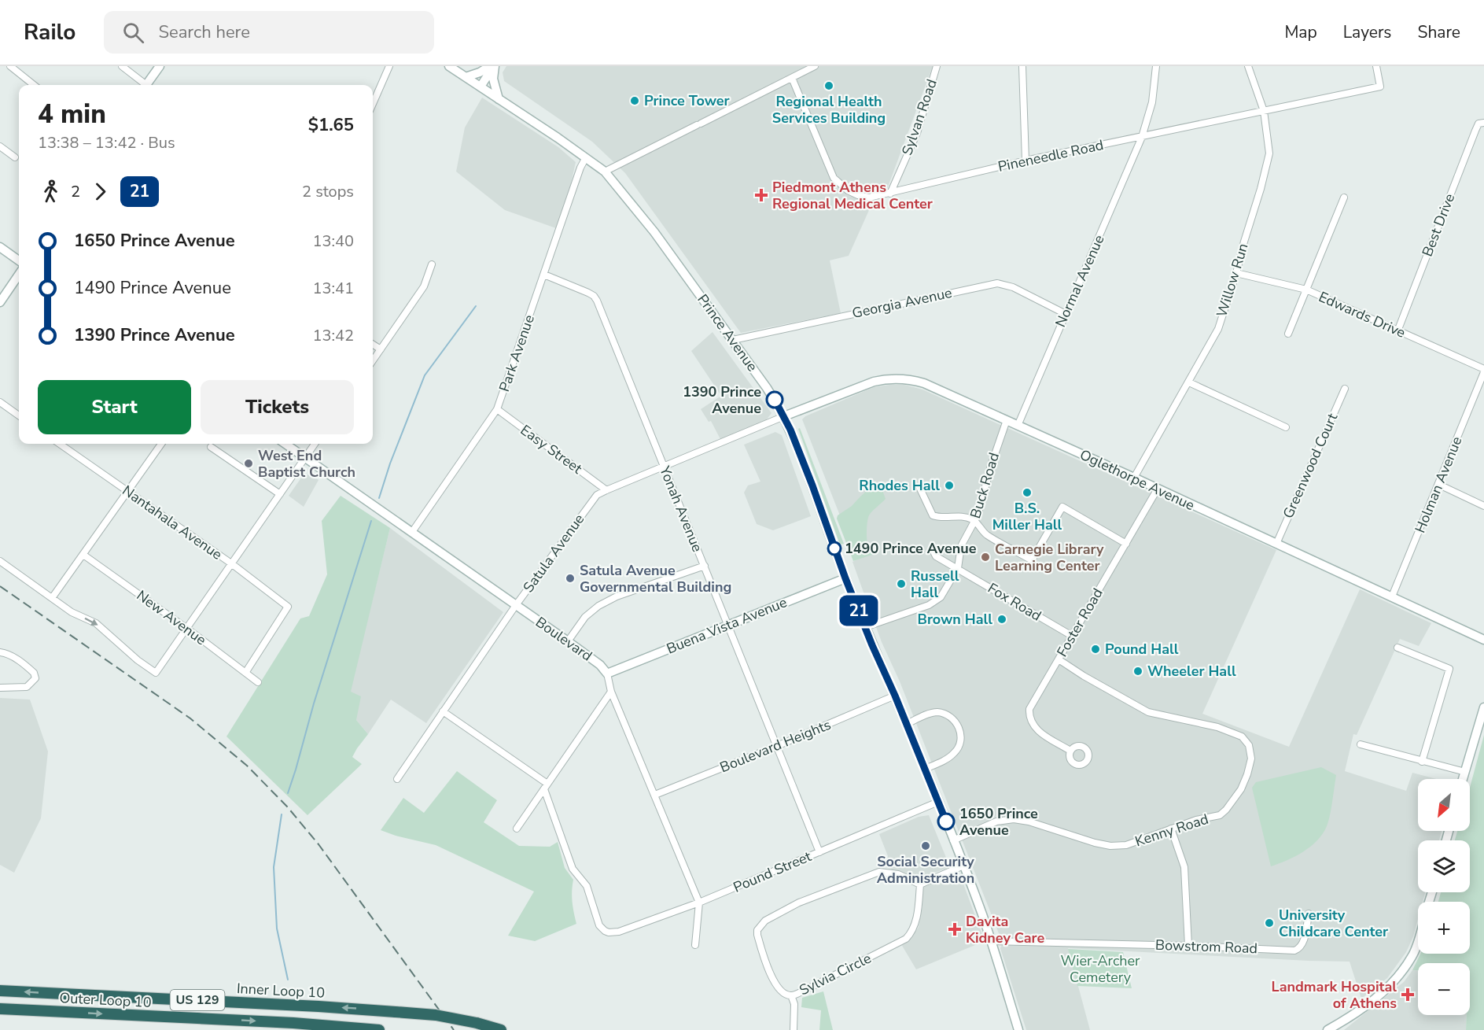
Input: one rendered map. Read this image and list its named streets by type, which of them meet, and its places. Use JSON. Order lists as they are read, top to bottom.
{
  "streets": {
    "highway": ["Inner Loop 10", "Outer Loop 10", "US 129"],
    "main road": [
      "Prince Avenue",
      "Oglethorpe Avenue",
      "Buena Vista Avenue",
      "Boulevard"
    ],
    "street": [
      "Sylvan Road",
      "Pineneedle Road",
      "Best Drive",
      "Willow Run",
      "Normal Avenue",
      "Georgia Avenue",
      "Edwards Drive",
      "Park Avenue",
      "Easy Street",
      "Greenwood Court",
      "Holman Avenue",
      "Buck Road",
      "Yonah Avenue",
      "Nantahala Avenue",
      "Satula Avenue",
      "Fox Road",
      "New Avenue",
      "Foster Road",
      "Boulevard Heights",
      "Kenny Road",
      "Pound Street",
      "Bowstrom Road",
      "Sylvia Circle"
    ]
  },
  "crossings": [
    ["Sylvan Road", "Pineneedle Road"],
    ["Pineneedle Road", "Willow Run"],
    ["Pineneedle Road", "Normal Avenue"],
    ["Best Drive", "Edwards Drive"],
    ["Willow Run", "Edwards Drive"],
    ["Willow Run", "Oglethorpe Avenue"],
    ["Normal Avenue", "Georgia Avenue"],
    ["Normal Avenue", "Oglethorpe Avenue"],
    ["Georgia Avenue", "Prince Avenue"],
    ["Edwards Drive", "Holman Avenue"],
    ["Prince Avenue", "Park Avenue"],
    ["Prince Avenue", "Oglethorpe Avenue"],
    ["Prince Avenue", "Buck Road"],
    ["Prince Avenue", "Satula Avenue"],
    ["Prince Avenue", "Buena Vista Avenue"],
    ["Prince Avenue", "Boulevard Heights"],
    ["Prince Avenue", "Kenny Road"],
    ["Prince Avenue", "Pound Street"],
    ["Prince Avenue", "Bowstrom Road"],
    ["Park Avenue", "Easy Street"],
    ["Park Avenue", "Yonah Avenue"],
    ["Park Avenue", "Boulevard"],
    ["Easy Street", "Satula Avenue"],
    ["Greenwood Court", "Oglethorpe Avenue"],
    ["Oglethorpe Avenue", "Holman Avenue"],
    ["Oglethorpe Avenue", "Buck Road"],
    ["Oglethorpe Avenue", "Satula Avenue"],
    ["Oglethorpe Avenue", "Foster Road"],
    ["Buck Road", "Fox Road"],
    ["Yonah Avenue", "Satula Avenue"],
    ["Yonah Avenue", "Buena Vista Avenue"],
    ["Yonah Avenue", "Boulevard Heights"],
    ["Yonah Avenue", "Pound Street"],
    ["Nantahala Avenue", "New Avenue"],
    ["Satula Avenue", "Boulevard"],
    ["Fox Road", "Foster Road"],
    ["Foster Road", "Kenny Road"],
    ["Buena Vista Avenue", "Boulevard"],
    ["Inner Loop 10", "US 129"]
  ],
  "one_way": ["Inner Loop 10", "Outer Loop 10"],
  "parks": ["Wier-Archer Cemetery"],
  "places": {
    "other": [
      "Regional Health Services Building",
      "Prince Tower",
      "1390 Prince Avenue",
      "West End Baptist Church",
      "Rhodes Hall",
      "B.S. Miller Hall",
      "1490 Prince Avenue",
      "Carnegie Library Learning Center",
      "Satula Avenue Governmental Building",
      "Russell Hall",
      "Brown Hall",
      "Pound Hall",
      "Wheeler Hall",
      "1650 Prince Avenue",
      "Social Security Administration",
      "University Childcare Center"
    ],
    "health": ["Piedmont Athens Regional Medical Center", "Davita Kidney Care", "Landmark Hospital of Athens"]
  },
  "lines": ["bus line 21"],
  "north": "bottom left",
  "page": {
    "header": "Railo",
    "search": "Search here",
    "nav": ["Map", "Layers", "Share"],
    "on_map": "21",
    "heading": ["4 min", "13:38 – 13:42 · Bus", "$1.65"],
    "legs": ["2", "21", "2 stops"],
    "list": [
      {
        "name": "1650 Prince Avenue",
        "value": "13:40"
      },
      {
        "name": "1490 Prince Avenue",
        "value": "13:41"
      },
      {
        "name": "1390 Prince Avenue",
        "value": "13:42"
      }
    ],
    "buttons": ["Start", "Tickets"],
    "map_buttons": ["+", "−"]
  }
}
